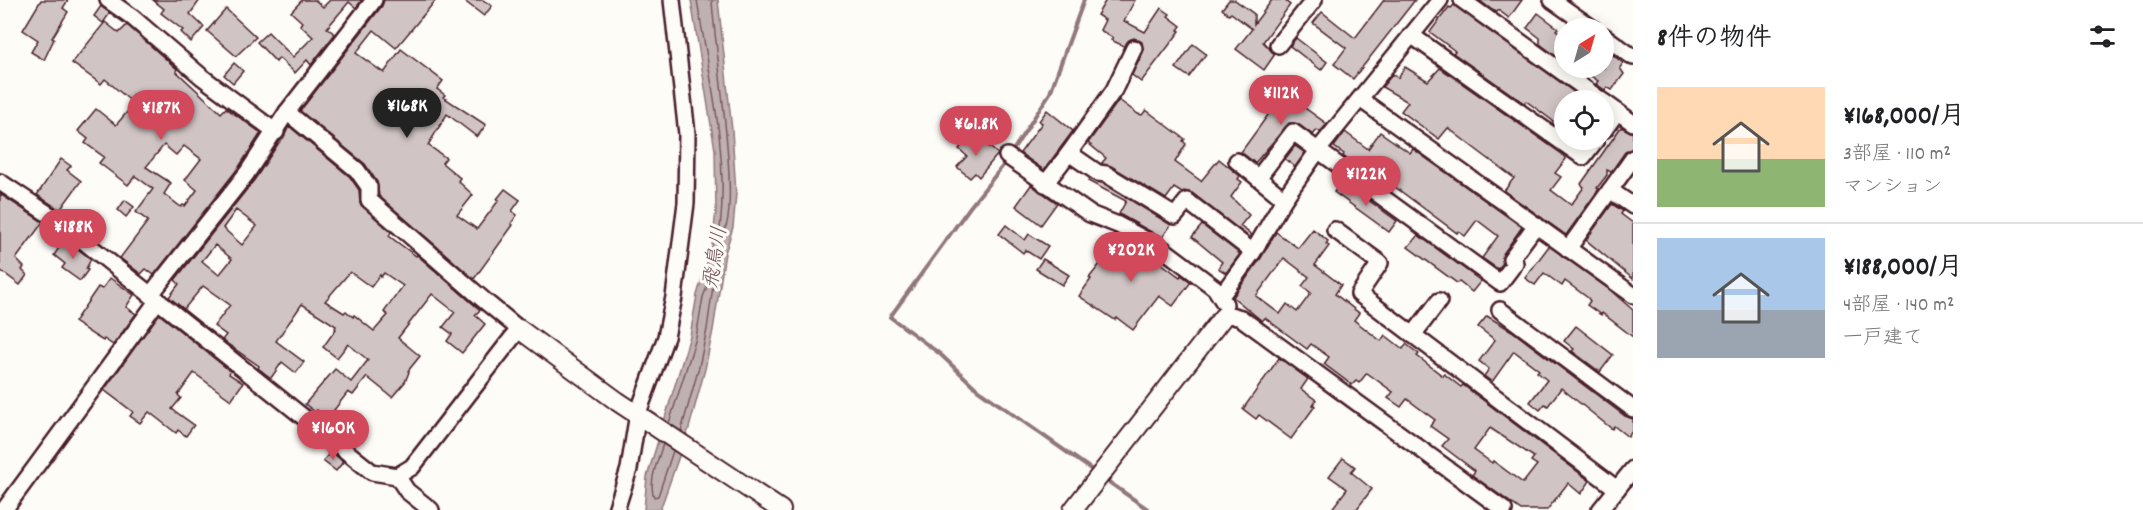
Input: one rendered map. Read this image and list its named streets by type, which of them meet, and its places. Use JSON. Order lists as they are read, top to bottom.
{
  "water": ["飛鳥川"],
  "north": "top right",
  "page": {
    "heading": "8件の物件",
    "list": [
      {
        "name": "¥168,000/月",
        "note": "3部屋 · 110 m² · マンション"
      },
      {
        "name": "¥188,000/月",
        "note": "4部屋 · 140 m² · 一戸建て"
      }
    ],
    "price": [
      "¥112K",
      "¥168K",
      "¥187K",
      "¥61.8K",
      "¥122K",
      "¥188K",
      "¥202K",
      "¥160K"
    ]
  }
}
